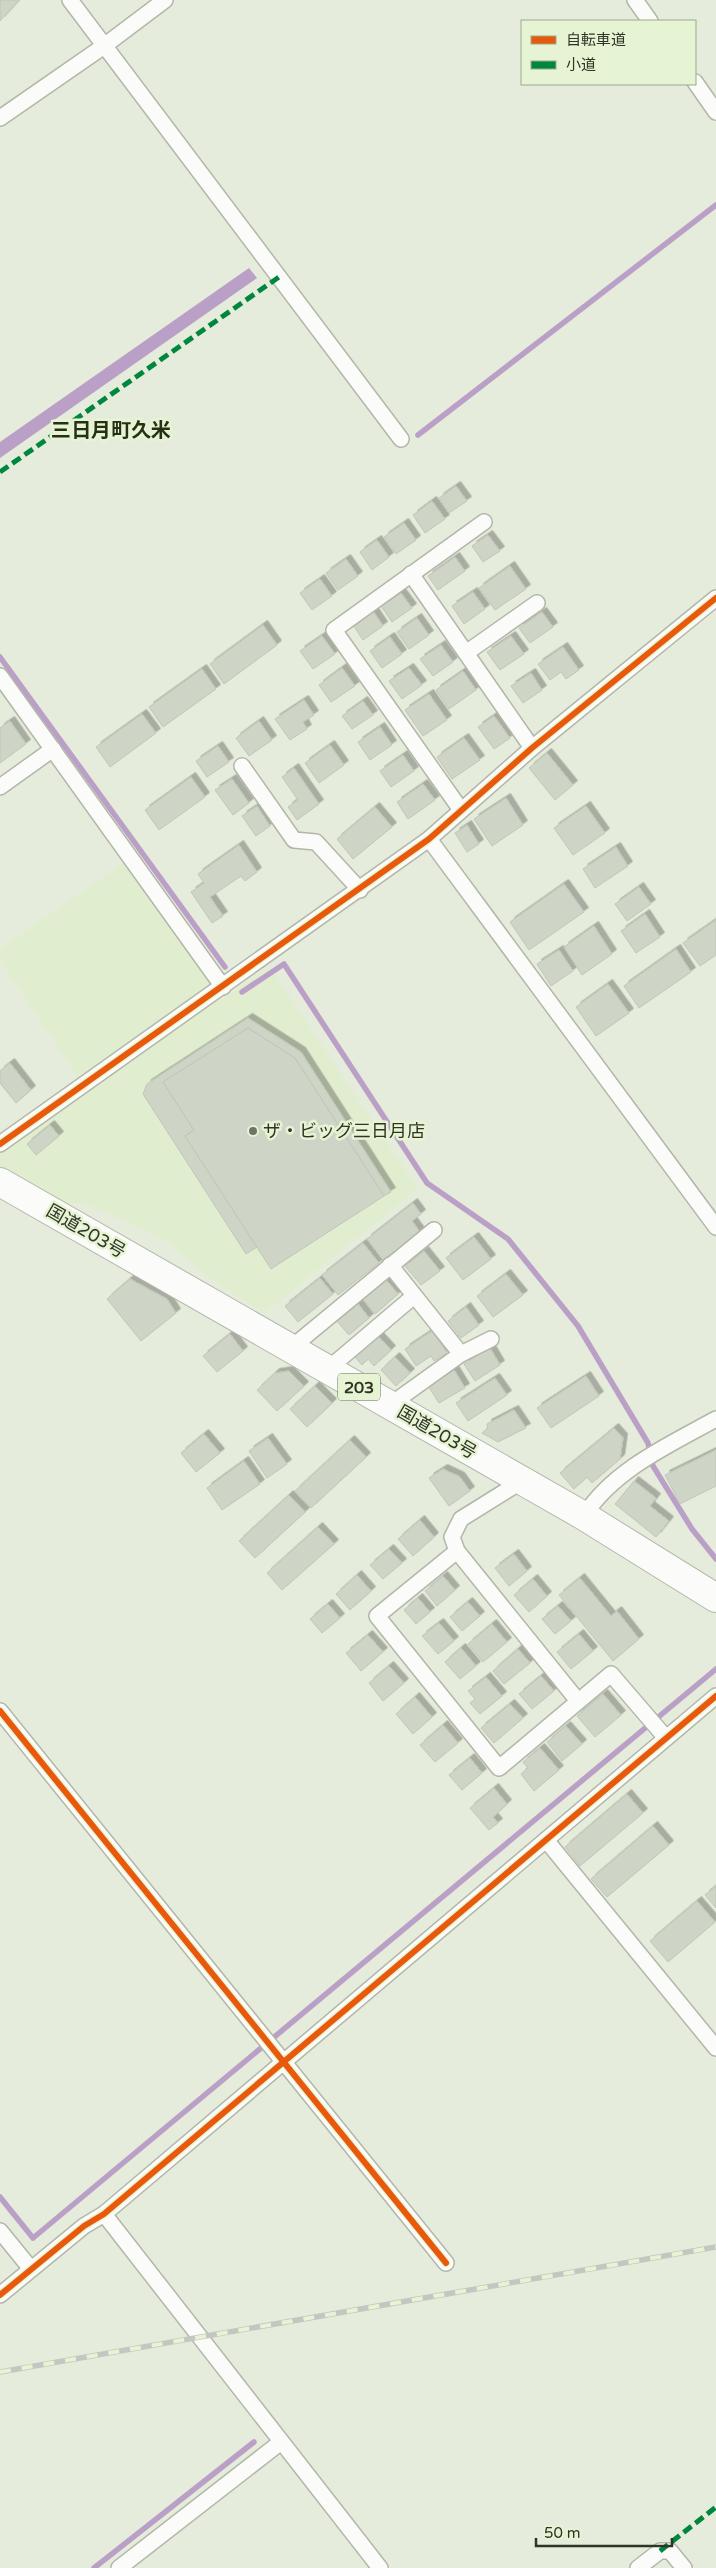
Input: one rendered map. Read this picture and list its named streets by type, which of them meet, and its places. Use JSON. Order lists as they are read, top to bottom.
{
  "streets": {
    "highway": ["国道203号", "203"]
  },
  "districts": ["三日月町久米"],
  "places": ["ザ・ビッグ三日月店"],
  "legend": ["自転車道", "小道"],
  "scale_bar": "50 m"
}
